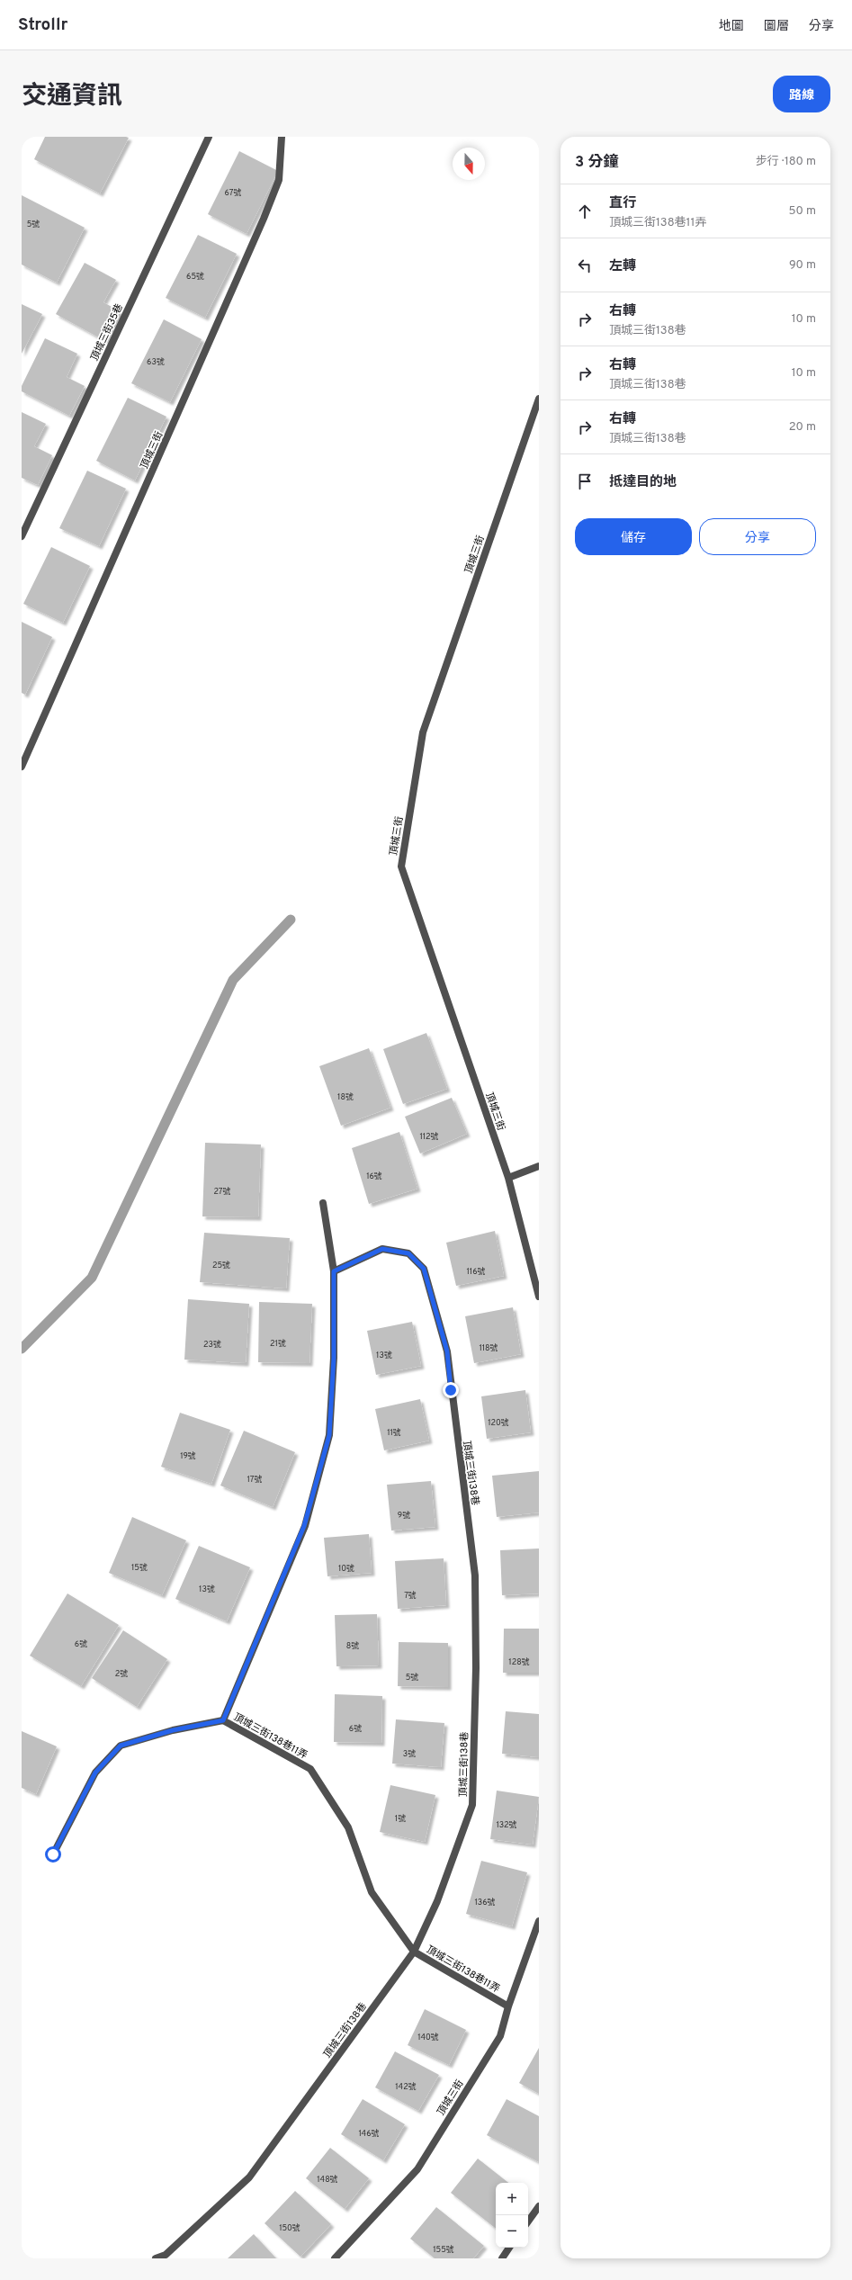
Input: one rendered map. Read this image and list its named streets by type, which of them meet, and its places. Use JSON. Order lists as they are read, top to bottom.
{
  "streets": {
    "lane": [
      "頂城三街35巷",
      "頂城三街",
      "頂城三街138巷",
      "頂城三街138巷11弄"
    ]
  },
  "crossings": [
    ["頂城三街", "頂城三街138巷11弄"],
    ["頂城三街138巷", "頂城三街138巷11弄"]
  ],
  "house_numbers": [
    "67號",
    "5號",
    "65號",
    "63號",
    "18號",
    "112號",
    "16號",
    "27號",
    "25號",
    "116號",
    "21號",
    "23號",
    "118號",
    "13號",
    "120號",
    "11號",
    "19號",
    "17號",
    "9號",
    "15號",
    "10號",
    "13號",
    "7號",
    "6號",
    "8號",
    "128號",
    "2號",
    "5號",
    "6號",
    "3號",
    "1號",
    "132號",
    "136號",
    "140號",
    "142號",
    "146號",
    "148號",
    "150號",
    "155號"
  ],
  "north": "bottom",
  "page": {
    "header": "Strollr",
    "nav": ["地圖", "圖層", "分享"],
    "title": "交通資訊",
    "buttons": [
      "路線",
      ["儲存", "分享"]
    ],
    "heading": ["3 分鐘", "步行 · 180 m"],
    "list": [
      ["直行", "頂城三街138巷11弄", "50 m"],
      ["左轉", "90 m"],
      ["右轉", "頂城三街138巷", "10 m"],
      ["右轉", "頂城三街138巷", "10 m"],
      ["右轉", "頂城三街138巷", "20 m"],
      "抵達目的地"
    ],
    "map_buttons": ["+", "−"]
  }
}
